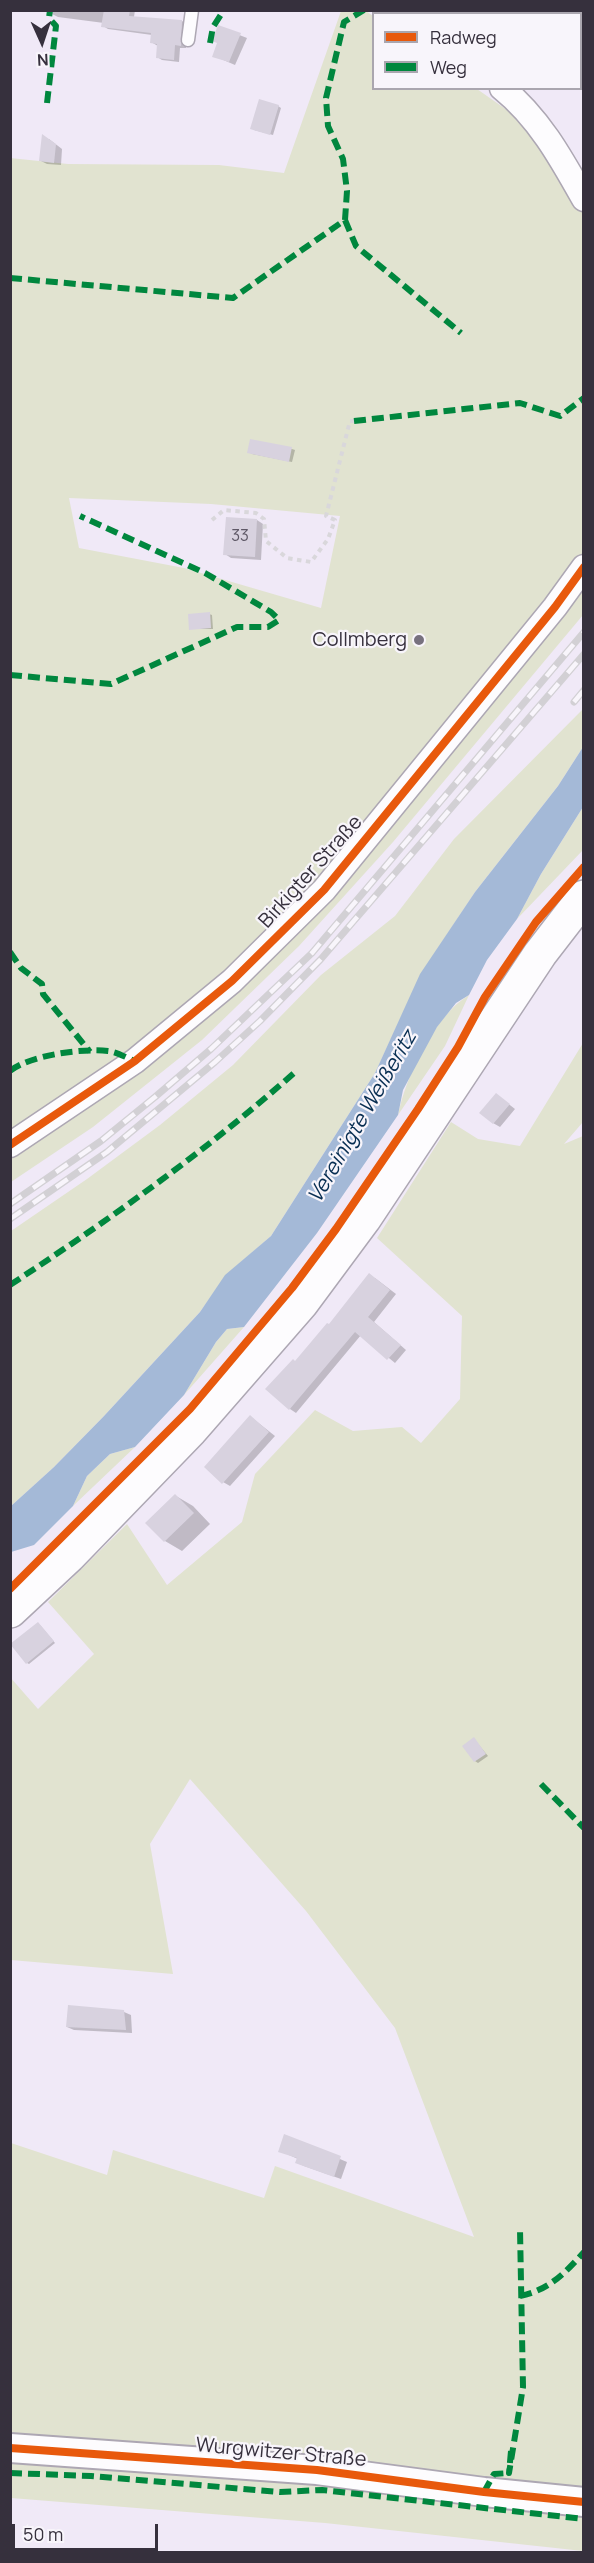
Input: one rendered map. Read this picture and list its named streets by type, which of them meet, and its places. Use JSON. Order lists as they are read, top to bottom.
{
  "streets": {
    "street": ["Birkigter Straße", "Wurgwitzer Straße"]
  },
  "water": ["Vereinigte Weißeritz"],
  "places": ["Collmberg"],
  "house_numbers": ["33"],
  "legend": ["Radweg", "Weg"],
  "scale_bar": "50 m",
  "north": "bottom"
}
